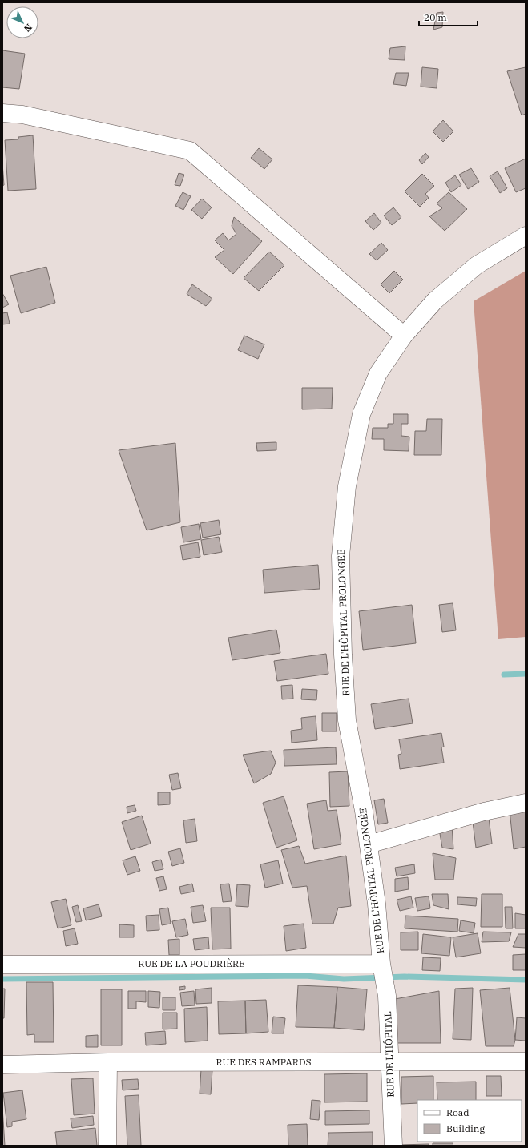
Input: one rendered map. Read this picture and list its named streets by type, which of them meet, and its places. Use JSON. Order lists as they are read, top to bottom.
{
  "streets": {
    "street": [
      "RUE DE L'HÔPITAL PROLONGÉE",
      "RUE DE LA POUDRIÈRE",
      "RUE DE L'HÔPITAL",
      "RUE DES RAMPARDS"
    ]
  },
  "crossings": [
    ["RUE DE L'HÔPITAL PROLONGÉE", "RUE DE LA POUDRIÈRE"],
    ["RUE DE L'HÔPITAL PROLONGÉE", "RUE DE L'HÔPITAL"],
    ["RUE DE LA POUDRIÈRE", "RUE DE L'HÔPITAL"],
    ["RUE DE L'HÔPITAL", "RUE DES RAMPARDS"]
  ],
  "legend": ["Road", "Building"],
  "scale_bar": "20 m",
  "north": "bottom right"
}
